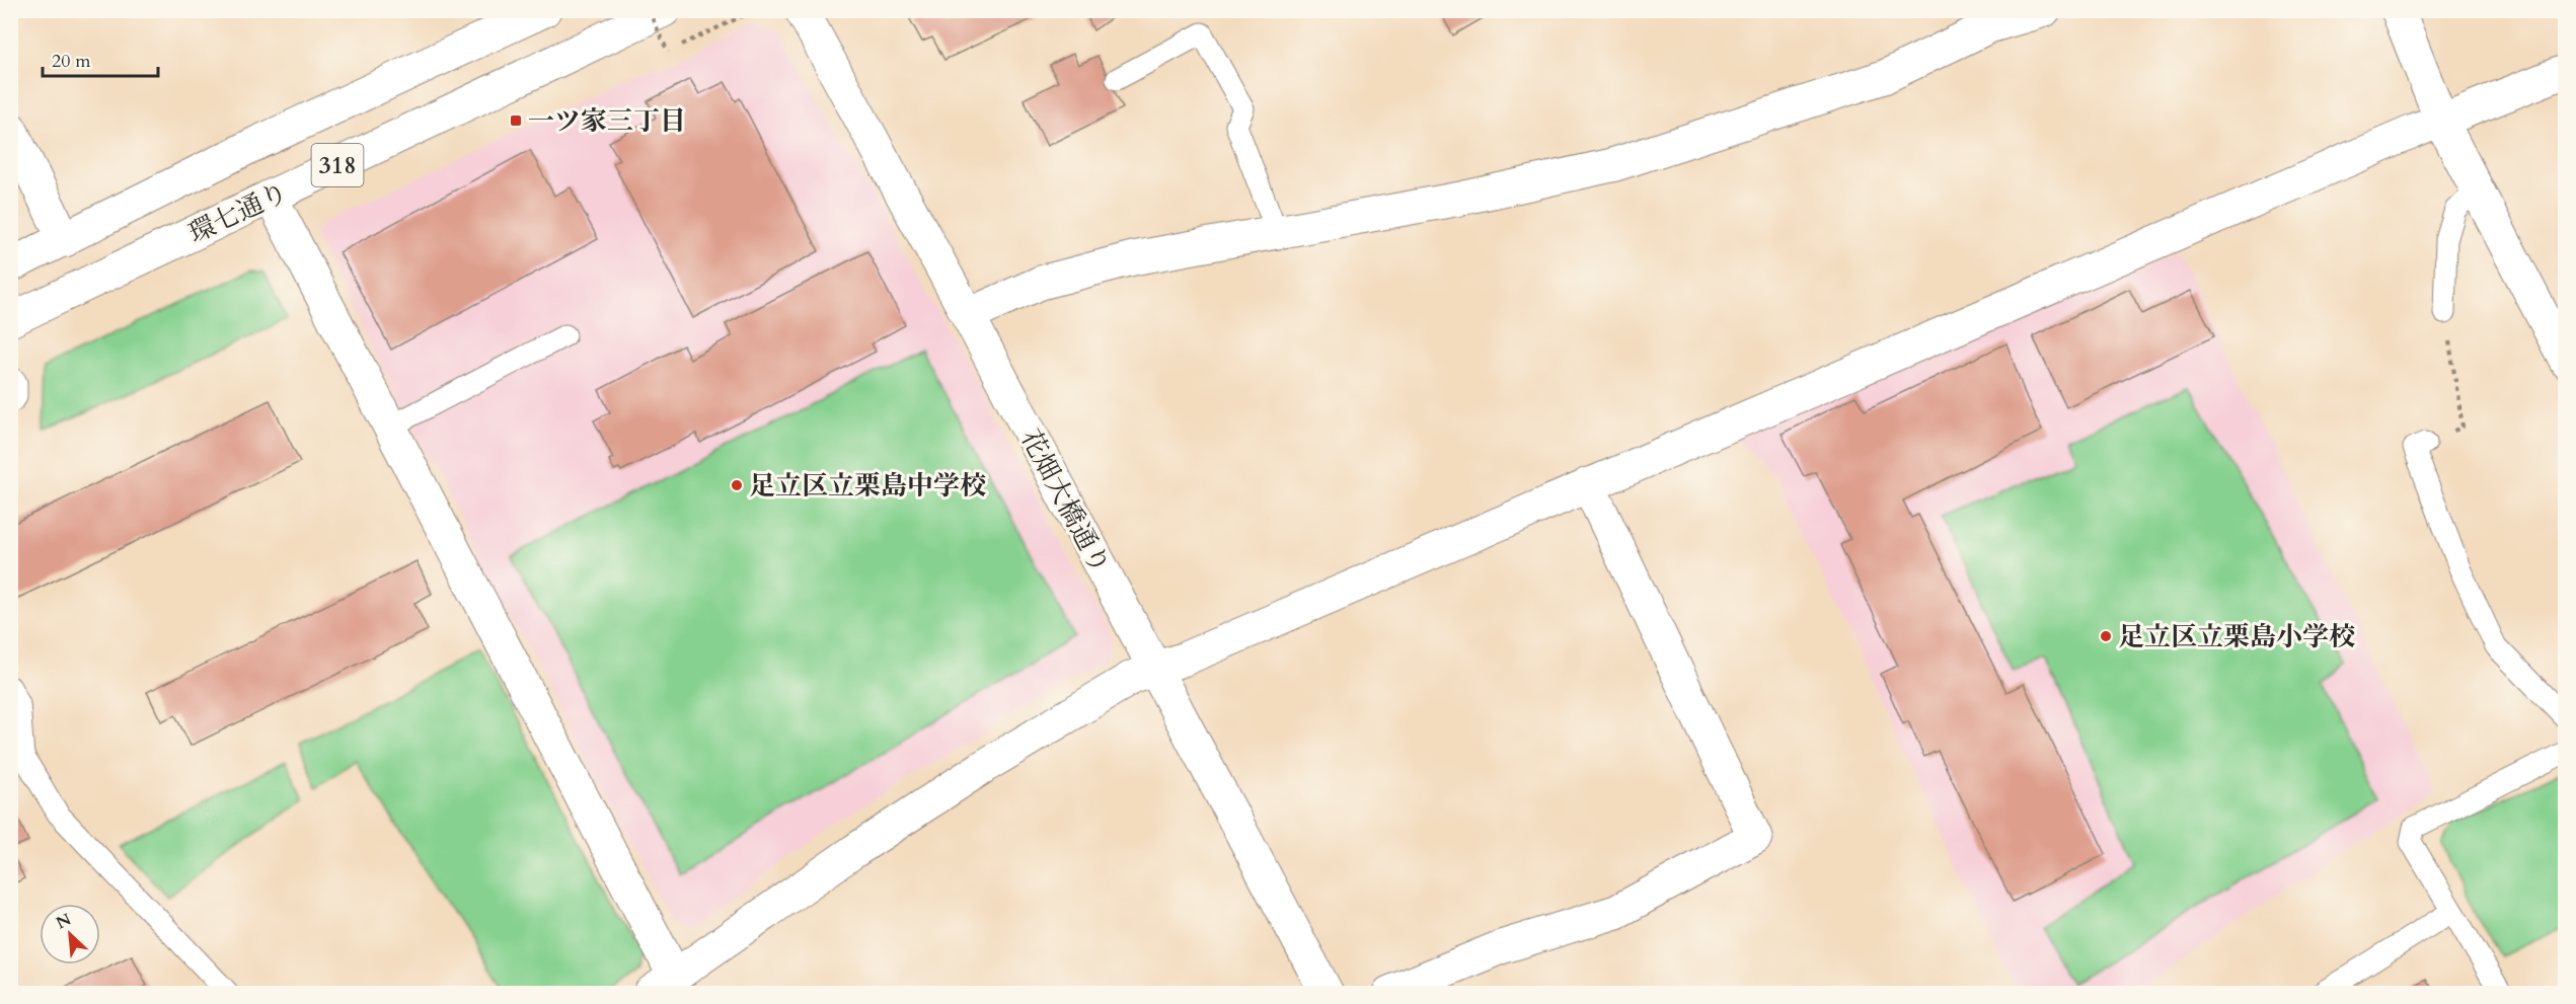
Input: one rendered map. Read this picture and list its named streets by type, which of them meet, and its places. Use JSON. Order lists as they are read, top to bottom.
{
  "streets": {
    "street": ["318", "環七通り", "花畑大橋通り"]
  },
  "places": {
    "transit": ["一ツ家三丁目"],
    "other": ["足立区立栗島中学校", "足立区立栗島小学校"]
  },
  "scale_bar": "20 m",
  "north": "top left"
}
